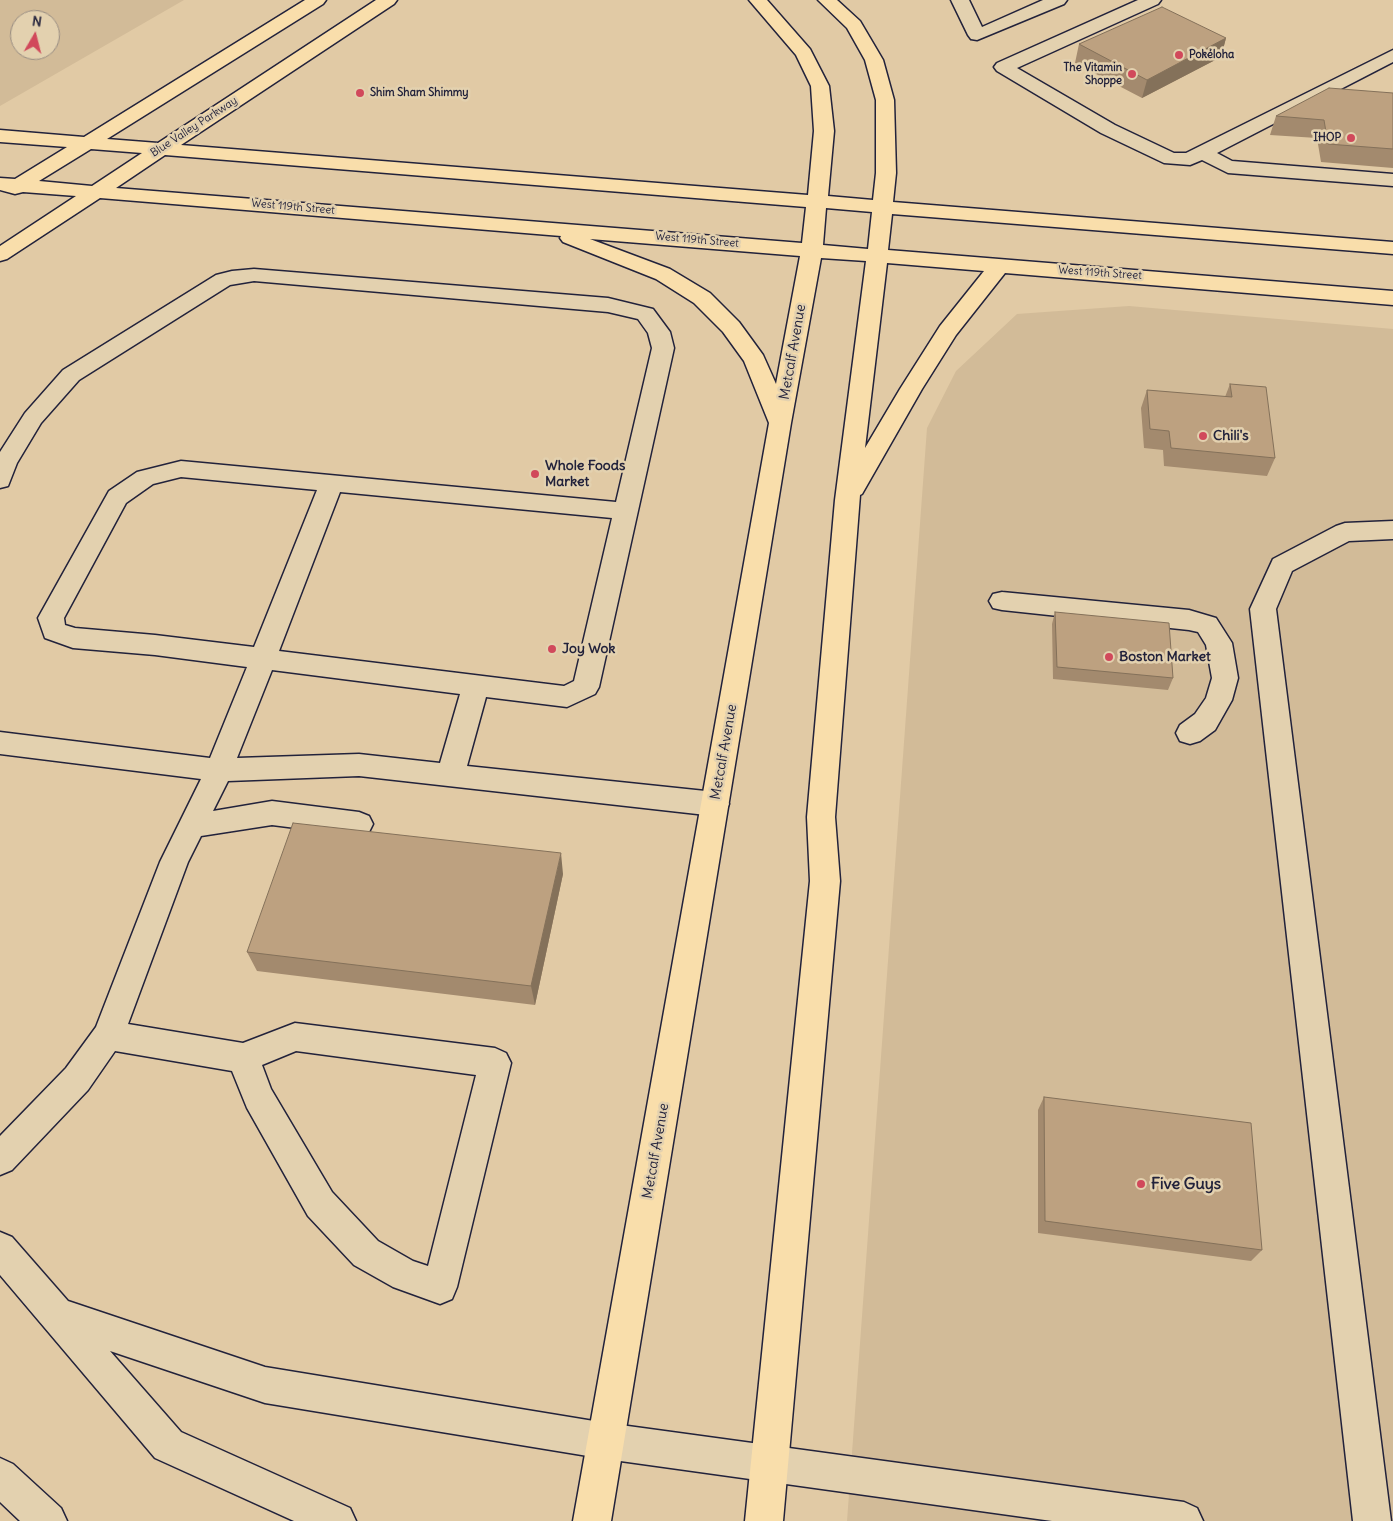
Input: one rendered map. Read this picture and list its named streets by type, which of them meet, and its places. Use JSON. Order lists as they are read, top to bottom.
{
  "streets": {
    "main road": ["Blue Valley Parkway", "West 119th Street", "Metcalf Avenue"]
  },
  "crossings": [
    ["Blue Valley Parkway", "West 119th Street"],
    ["West 119th Street", "Metcalf Avenue"]
  ],
  "places": [
    "Pokéloha",
    "The Vitamin Shoppe",
    "Shim Sham Shimmy",
    "IHOP",
    "Chili's",
    "Whole Foods Market",
    "Joy Wok",
    "Boston Market",
    "Five Guys"
  ],
  "north": "top"
}
